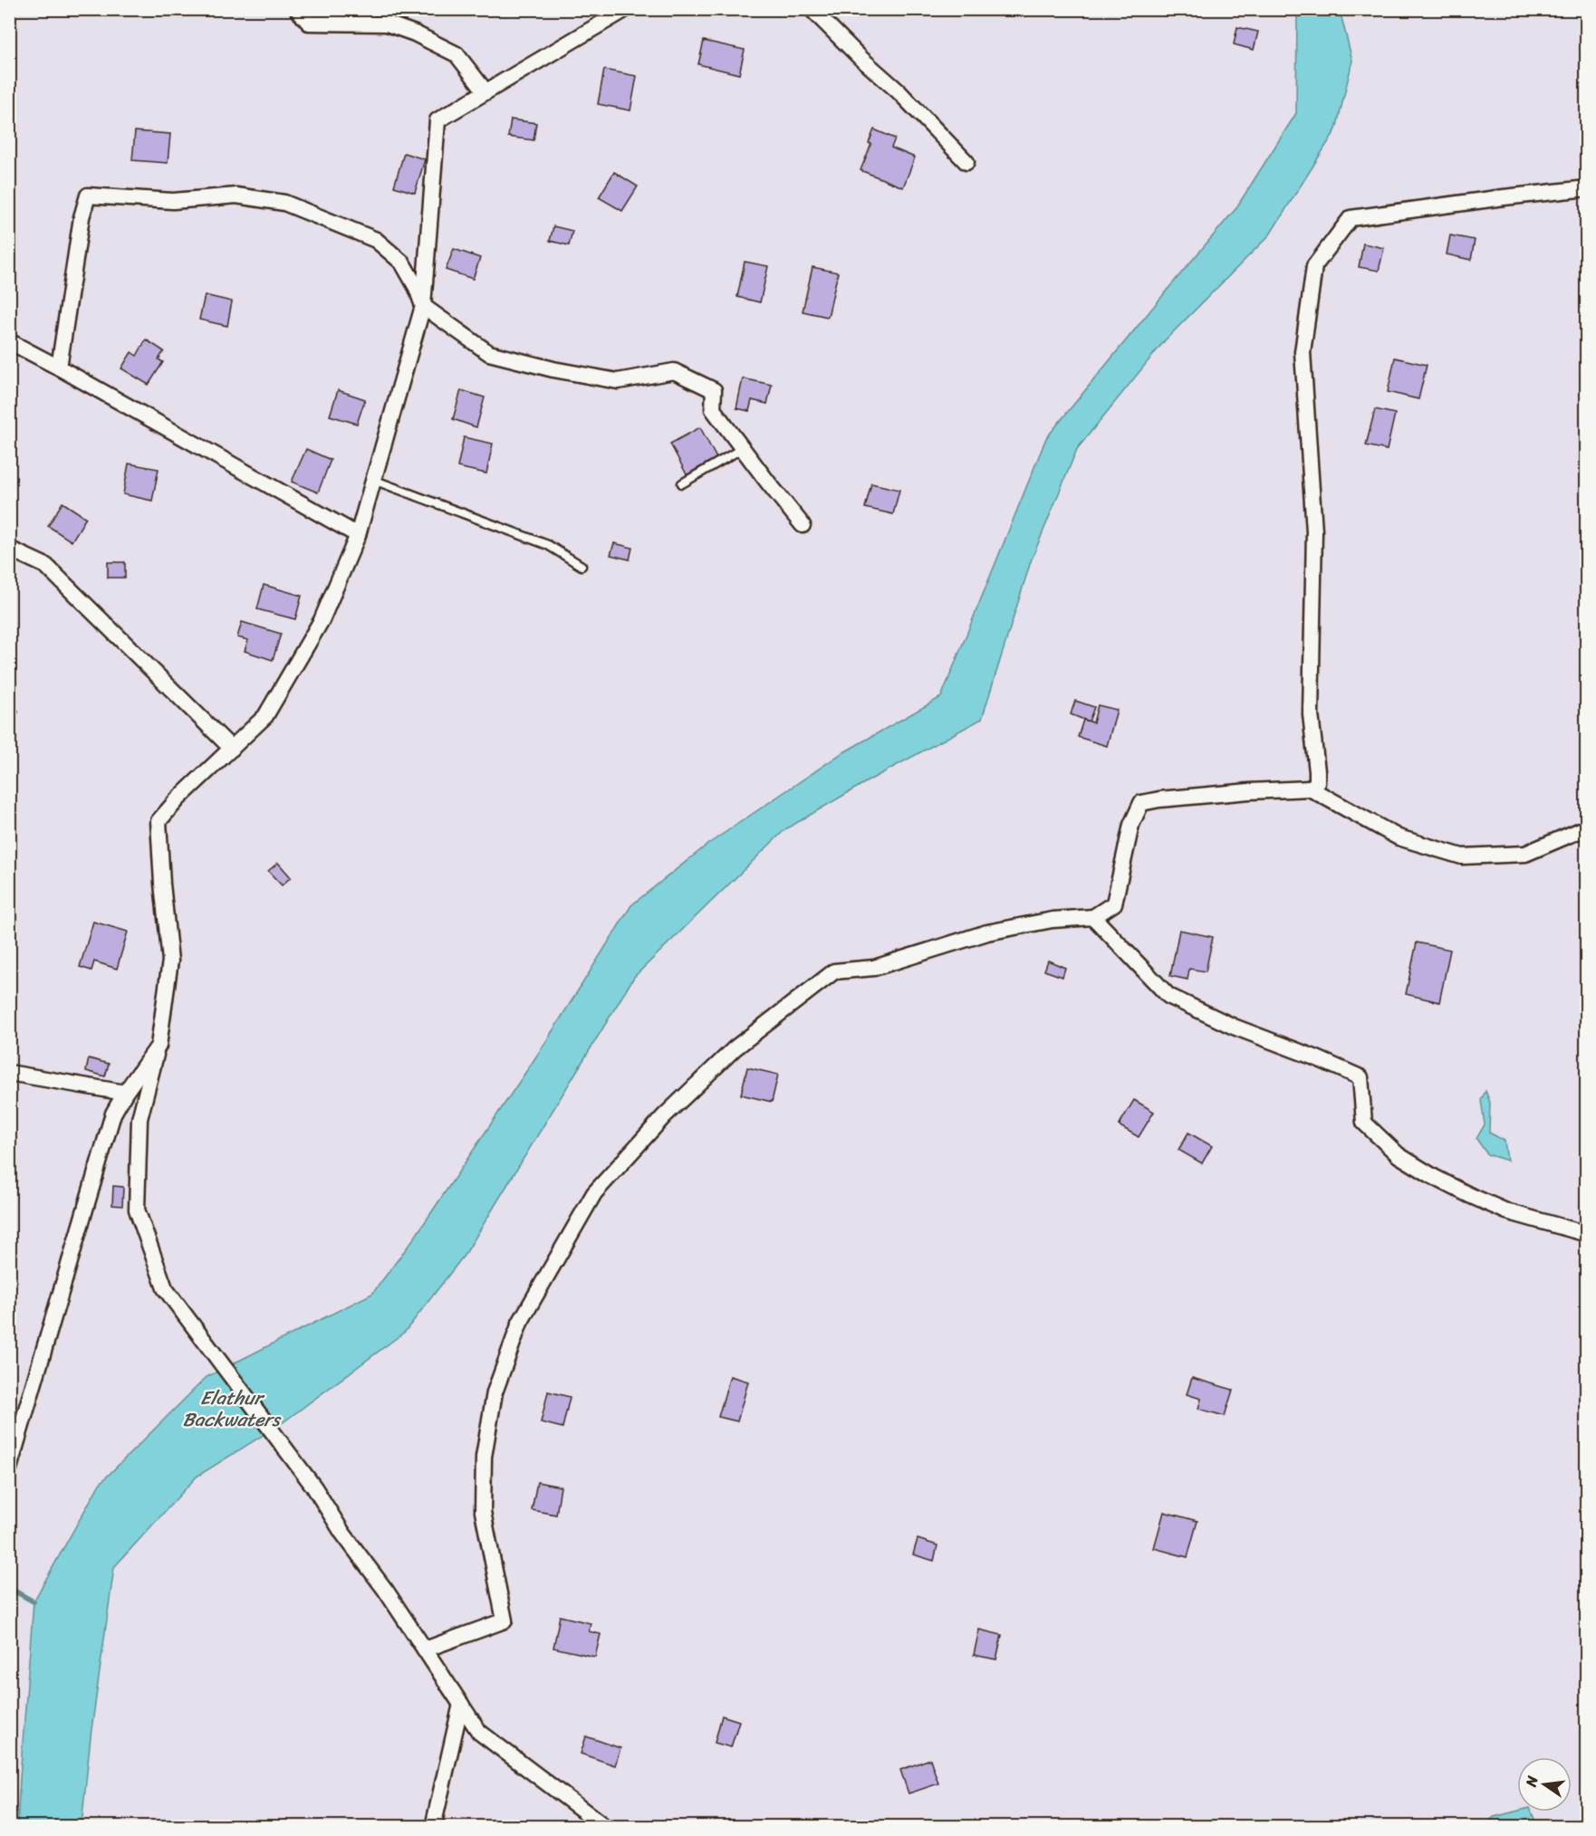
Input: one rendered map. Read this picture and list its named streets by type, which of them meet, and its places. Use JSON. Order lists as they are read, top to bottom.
{
  "water": ["Elathur Backwaters"],
  "north": "left"
}
